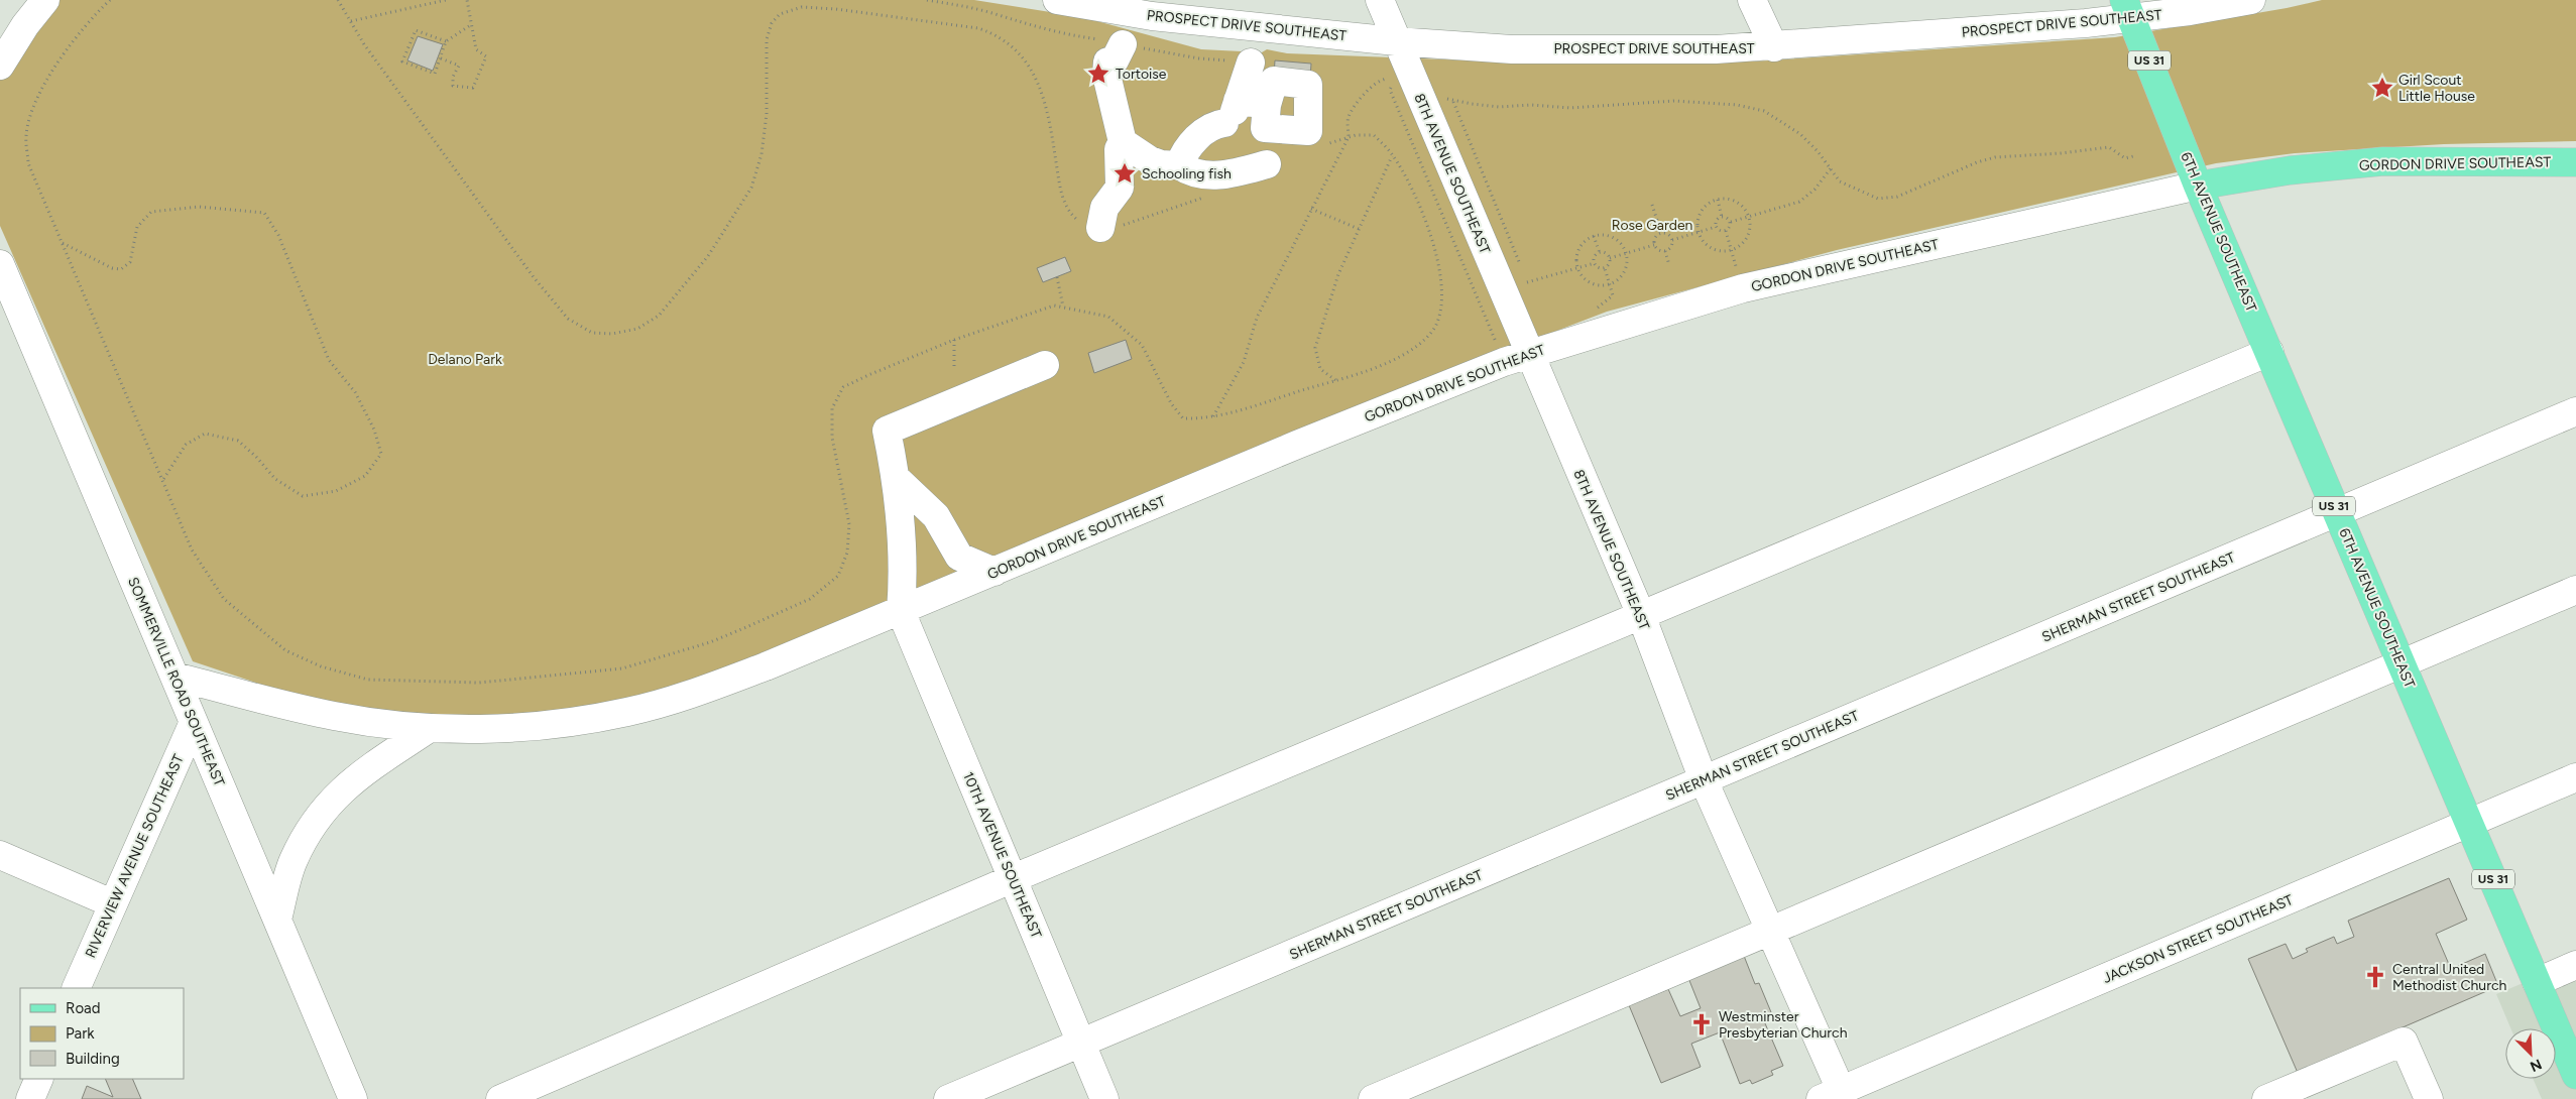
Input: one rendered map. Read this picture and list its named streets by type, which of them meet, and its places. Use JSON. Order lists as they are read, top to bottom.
{
  "streets": {
    "main road": ["US 31", "GORDON DRIVE SOUTHEAST", "6TH AVENUE SOUTHEAST"],
    "street": [
      "PROSPECT DRIVE SOUTHEAST",
      "8TH AVENUE SOUTHEAST",
      "SHERMAN STREET SOUTHEAST",
      "SOMMERVILLE ROAD SOUTHEAST",
      "10TH AVENUE SOUTHEAST",
      "RIVERVIEW AVENUE SOUTHEAST",
      "JACKSON STREET SOUTHEAST"
    ]
  },
  "crossings": [
    ["PROSPECT DRIVE SOUTHEAST", "8TH AVENUE SOUTHEAST"],
    ["PROSPECT DRIVE SOUTHEAST", "6TH AVENUE SOUTHEAST"],
    ["GORDON DRIVE SOUTHEAST", "8TH AVENUE SOUTHEAST"],
    ["GORDON DRIVE SOUTHEAST", "6TH AVENUE SOUTHEAST"],
    ["GORDON DRIVE SOUTHEAST", "SOMMERVILLE ROAD SOUTHEAST"],
    ["GORDON DRIVE SOUTHEAST", "10TH AVENUE SOUTHEAST"],
    ["8TH AVENUE SOUTHEAST", "SHERMAN STREET SOUTHEAST"],
    ["8TH AVENUE SOUTHEAST", "JACKSON STREET SOUTHEAST"],
    ["6TH AVENUE SOUTHEAST", "SHERMAN STREET SOUTHEAST"],
    ["6TH AVENUE SOUTHEAST", "JACKSON STREET SOUTHEAST"],
    ["SHERMAN STREET SOUTHEAST", "10TH AVENUE SOUTHEAST"],
    ["SOMMERVILLE ROAD SOUTHEAST", "RIVERVIEW AVENUE SOUTHEAST"]
  ],
  "parks": ["Rose Garden", "Delano Park"],
  "places": {
    "place": ["Tortoise", "Girl Scout Little House", "Schooling fish"],
    "church": ["Central United Methodist Church", "Westminster Presbyterian Church"]
  },
  "legend": ["Road", "Park", "Building"],
  "north": "bottom right"
}
